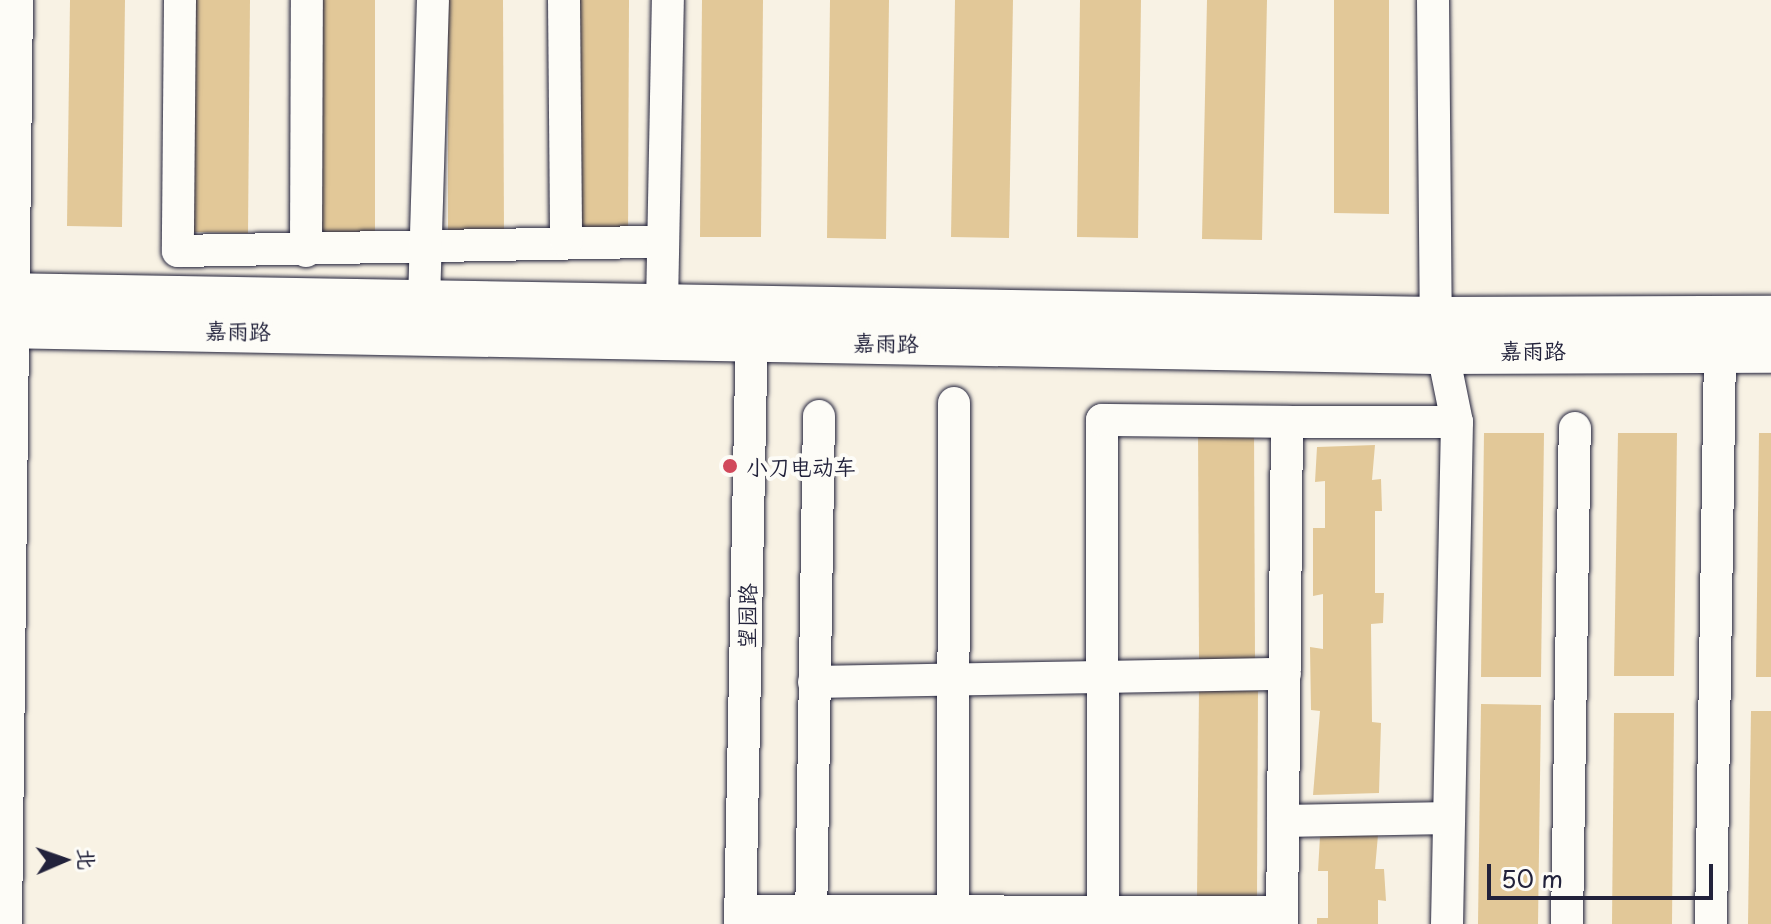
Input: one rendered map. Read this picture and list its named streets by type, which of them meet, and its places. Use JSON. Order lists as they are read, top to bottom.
{
  "streets": {
    "main road": ["嘉雨路"],
    "street": ["望园路"]
  },
  "crossings": [
    ["嘉雨路", "望园路"]
  ],
  "places": ["小刀电动车"],
  "scale_bar": "50 m",
  "north": "right"
}
